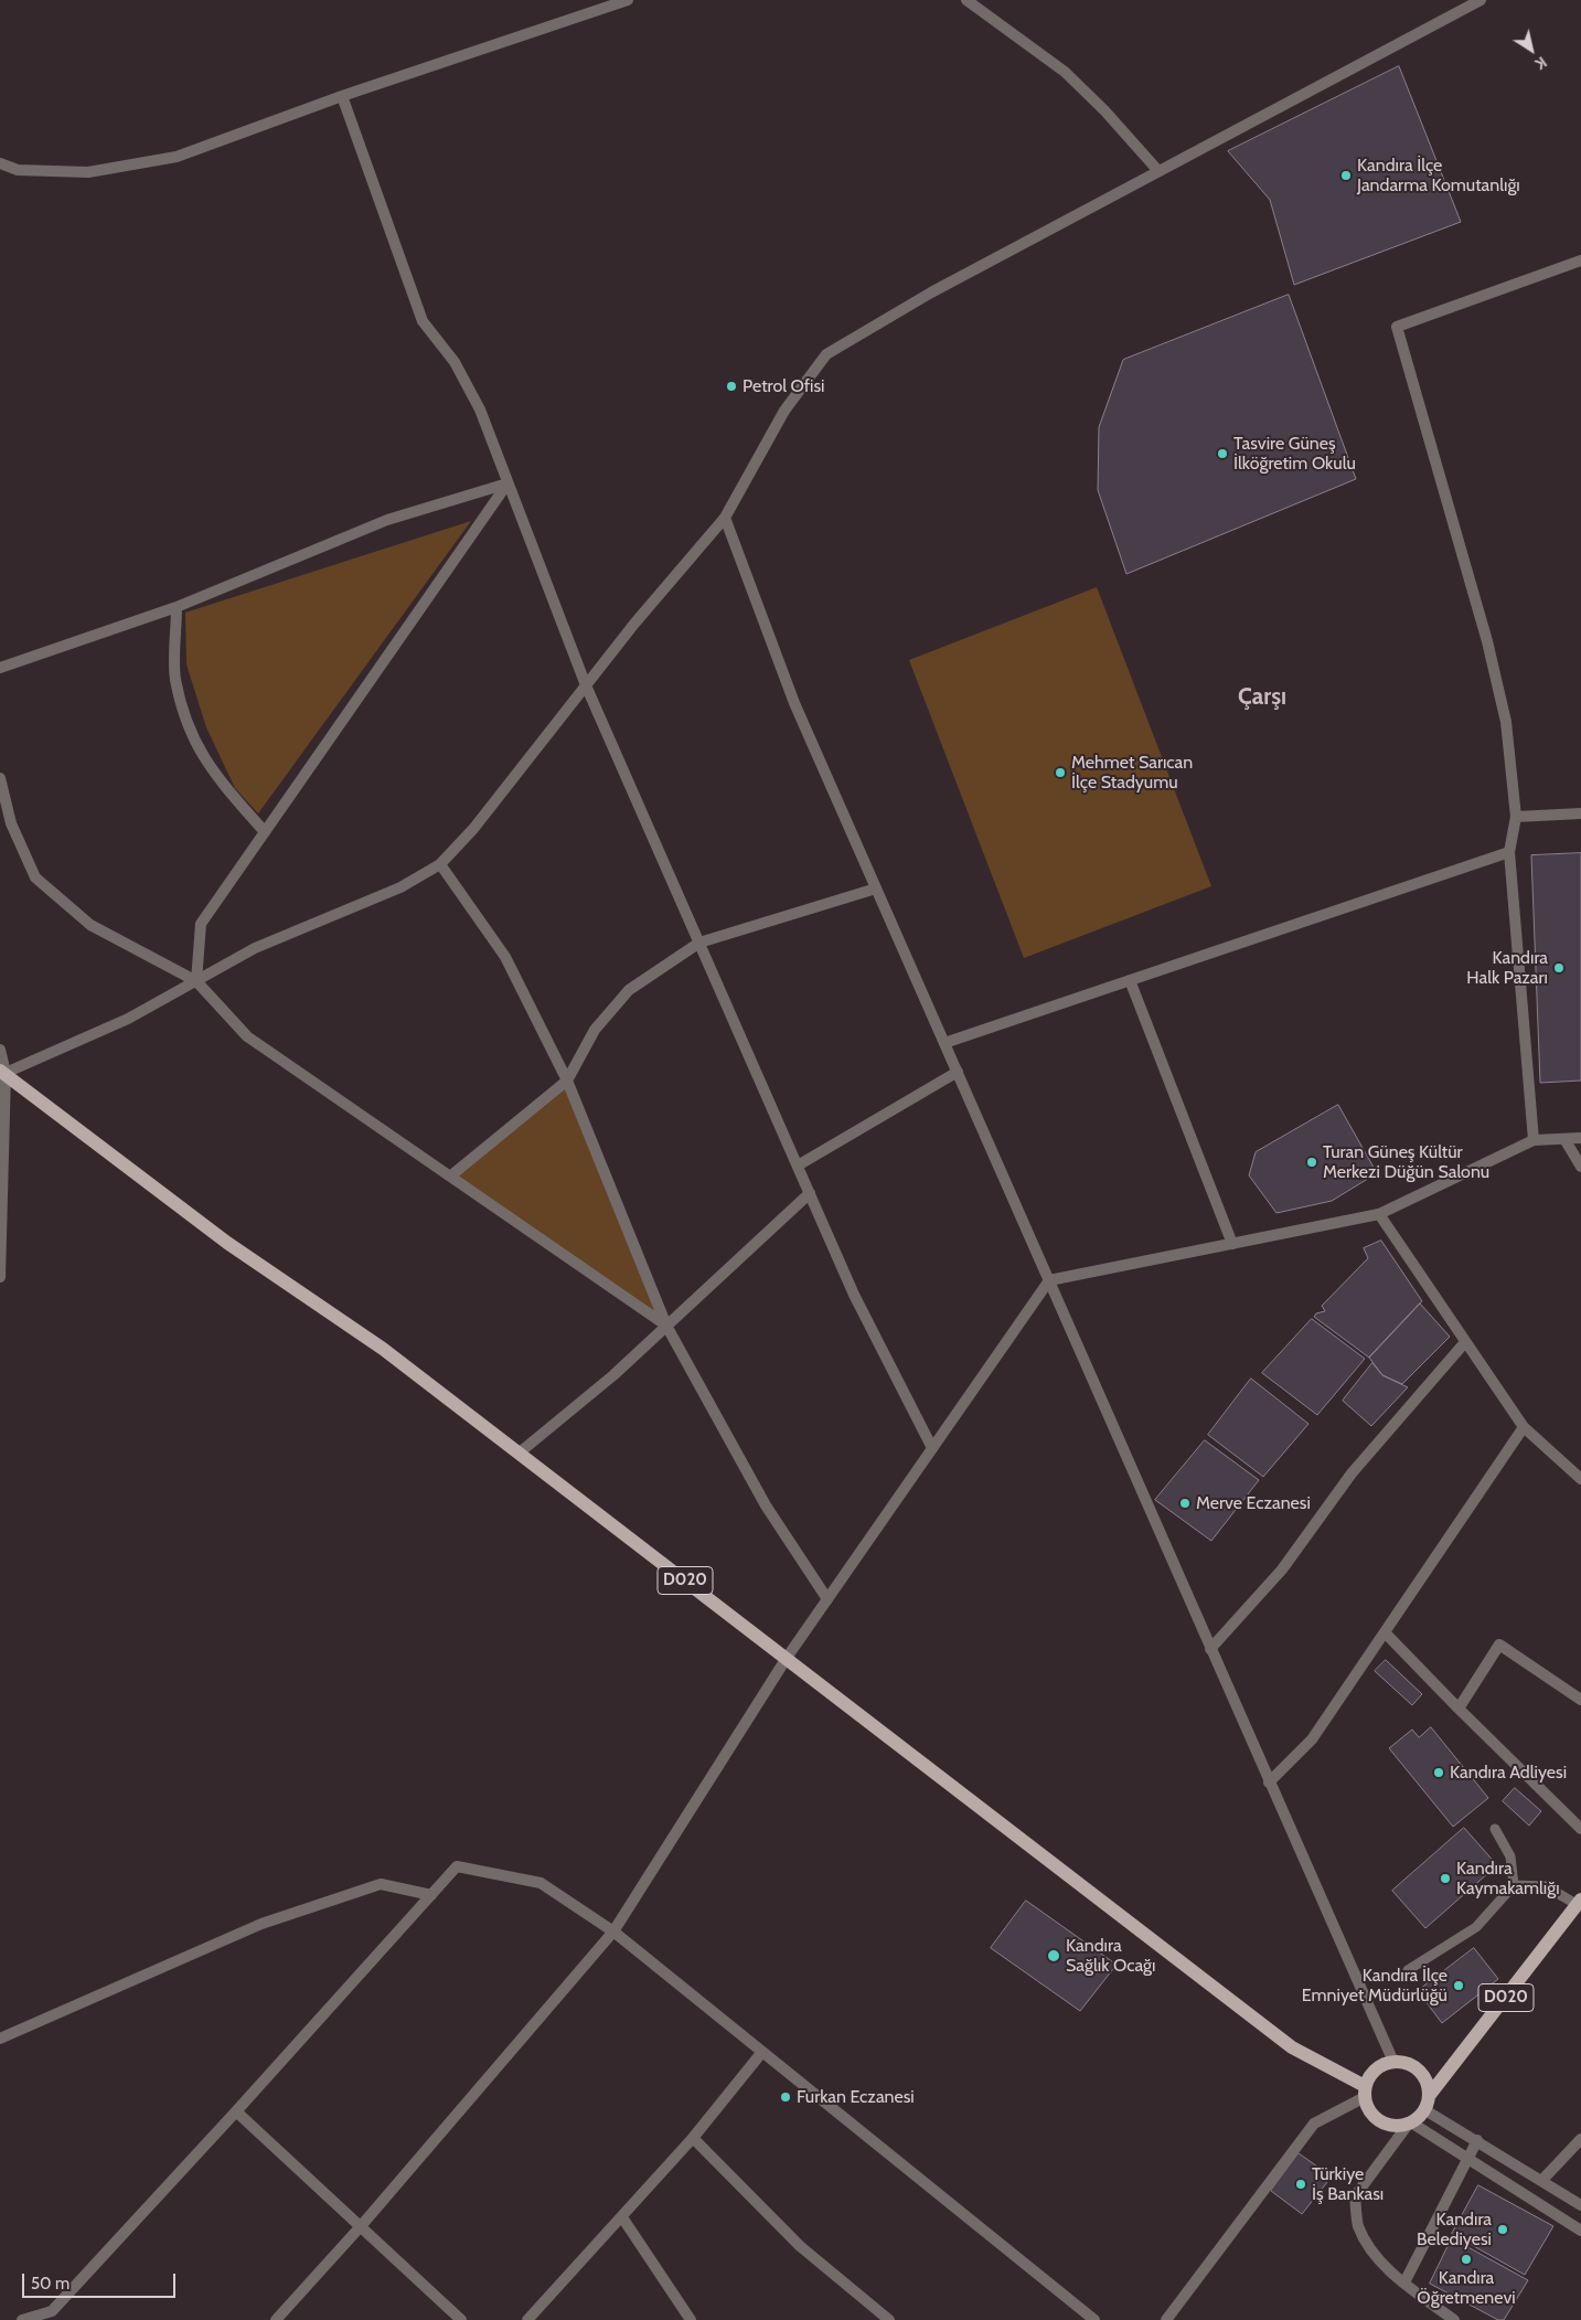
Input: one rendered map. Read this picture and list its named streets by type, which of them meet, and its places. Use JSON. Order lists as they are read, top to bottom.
{
  "streets": {
    "main road": ["D020"]
  },
  "districts": ["Çarşı"],
  "places": [
    "Kandıra İlçe Jandarma Komutanlığı",
    "Petrol Ofisi",
    "Tasvire Güneş İlköğretim Okulu",
    "Mehmet Sarıcan İlçe Stadyumu",
    "Kandıra Halk Pazarı",
    "Turan Güneş Kültür Merkezi Düğün Salonu",
    "Merve Eczanesi",
    "Kandıra Adliyesi",
    "Kandıra Kaymakamlığı",
    "Kandıra Sağlık Ocağı",
    "Kandıra İlçe Emniyet Müdürlüğü",
    "Furkan Eczanesi",
    "Türkiye İş Bankası",
    "Kandıra Belediyesi",
    "Kandıra Öğretmenevi"
  ],
  "scale_bar": "50 m",
  "north": "bottom right"
}
